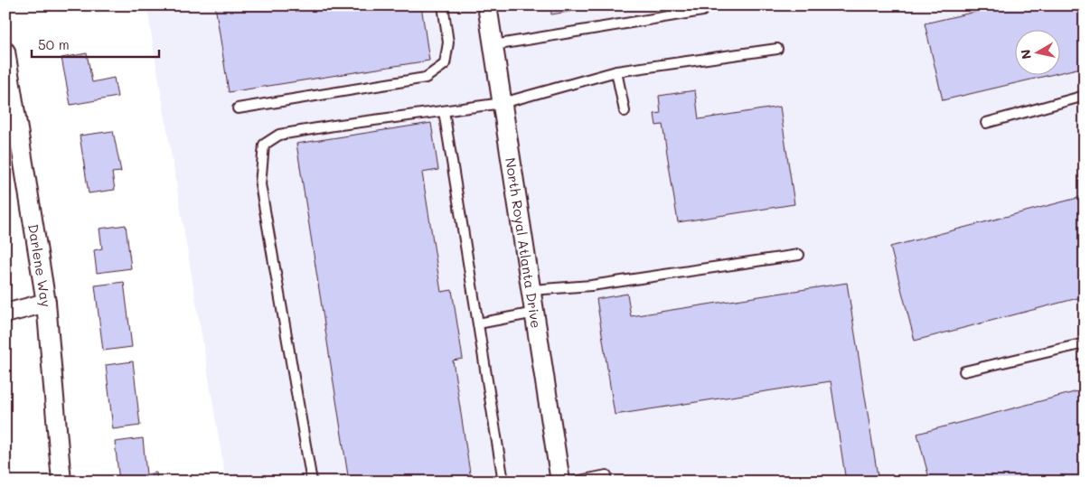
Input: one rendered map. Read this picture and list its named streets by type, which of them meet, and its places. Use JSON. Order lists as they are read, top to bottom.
{
  "streets": {
    "street": ["North Royal Atlanta Drive", "Darlene Way"]
  },
  "scale_bar": "50 m",
  "north": "left"
}
